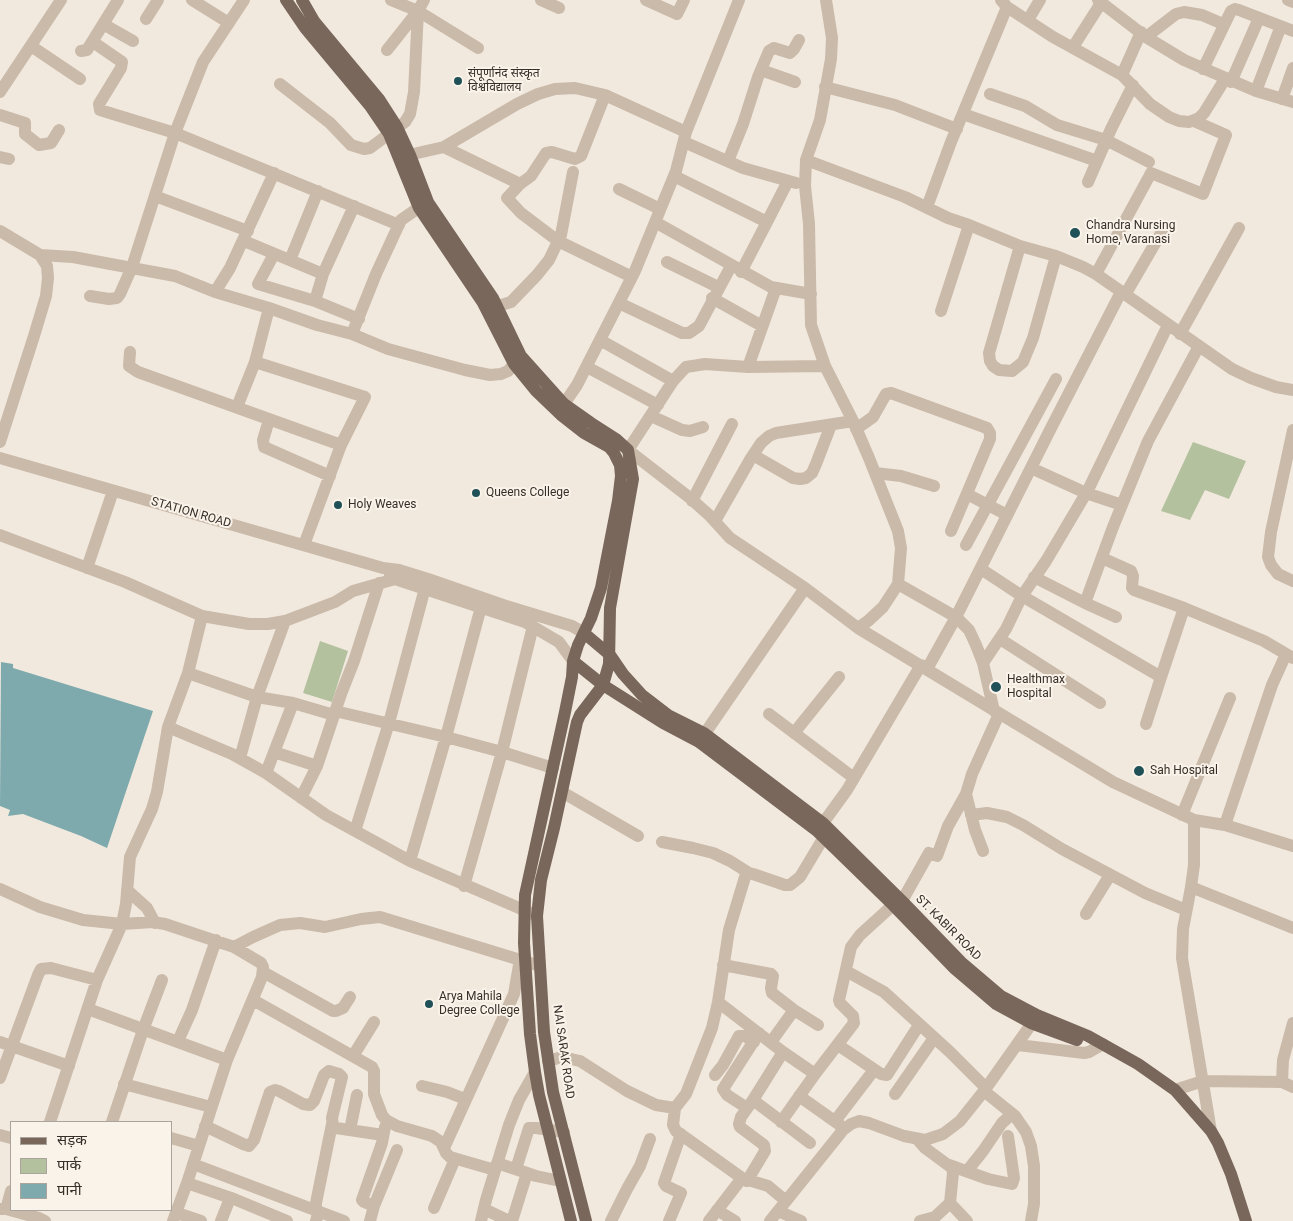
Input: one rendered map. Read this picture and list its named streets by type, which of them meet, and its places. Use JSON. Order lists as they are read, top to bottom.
{
  "streets": {
    "main road": ["ST. KABIR ROAD", "NAI SARAK ROAD"],
    "street": ["STATION ROAD"]
  },
  "crossings": [
    ["STATION ROAD", "ST. KABIR ROAD"],
    ["ST. KABIR ROAD", "NAI SARAK ROAD"]
  ],
  "places": [
    "संपूर्णानंद संस्कृत विश्वविद्यालय",
    "Chandra Nursing Home, Varanasi",
    "Queens College",
    "Holy Weaves",
    "Healthmax Hospital",
    "Sah Hospital",
    "Arya Mahila Degree College"
  ],
  "legend": ["सड़क", "पार्क", "पानी"]
}
